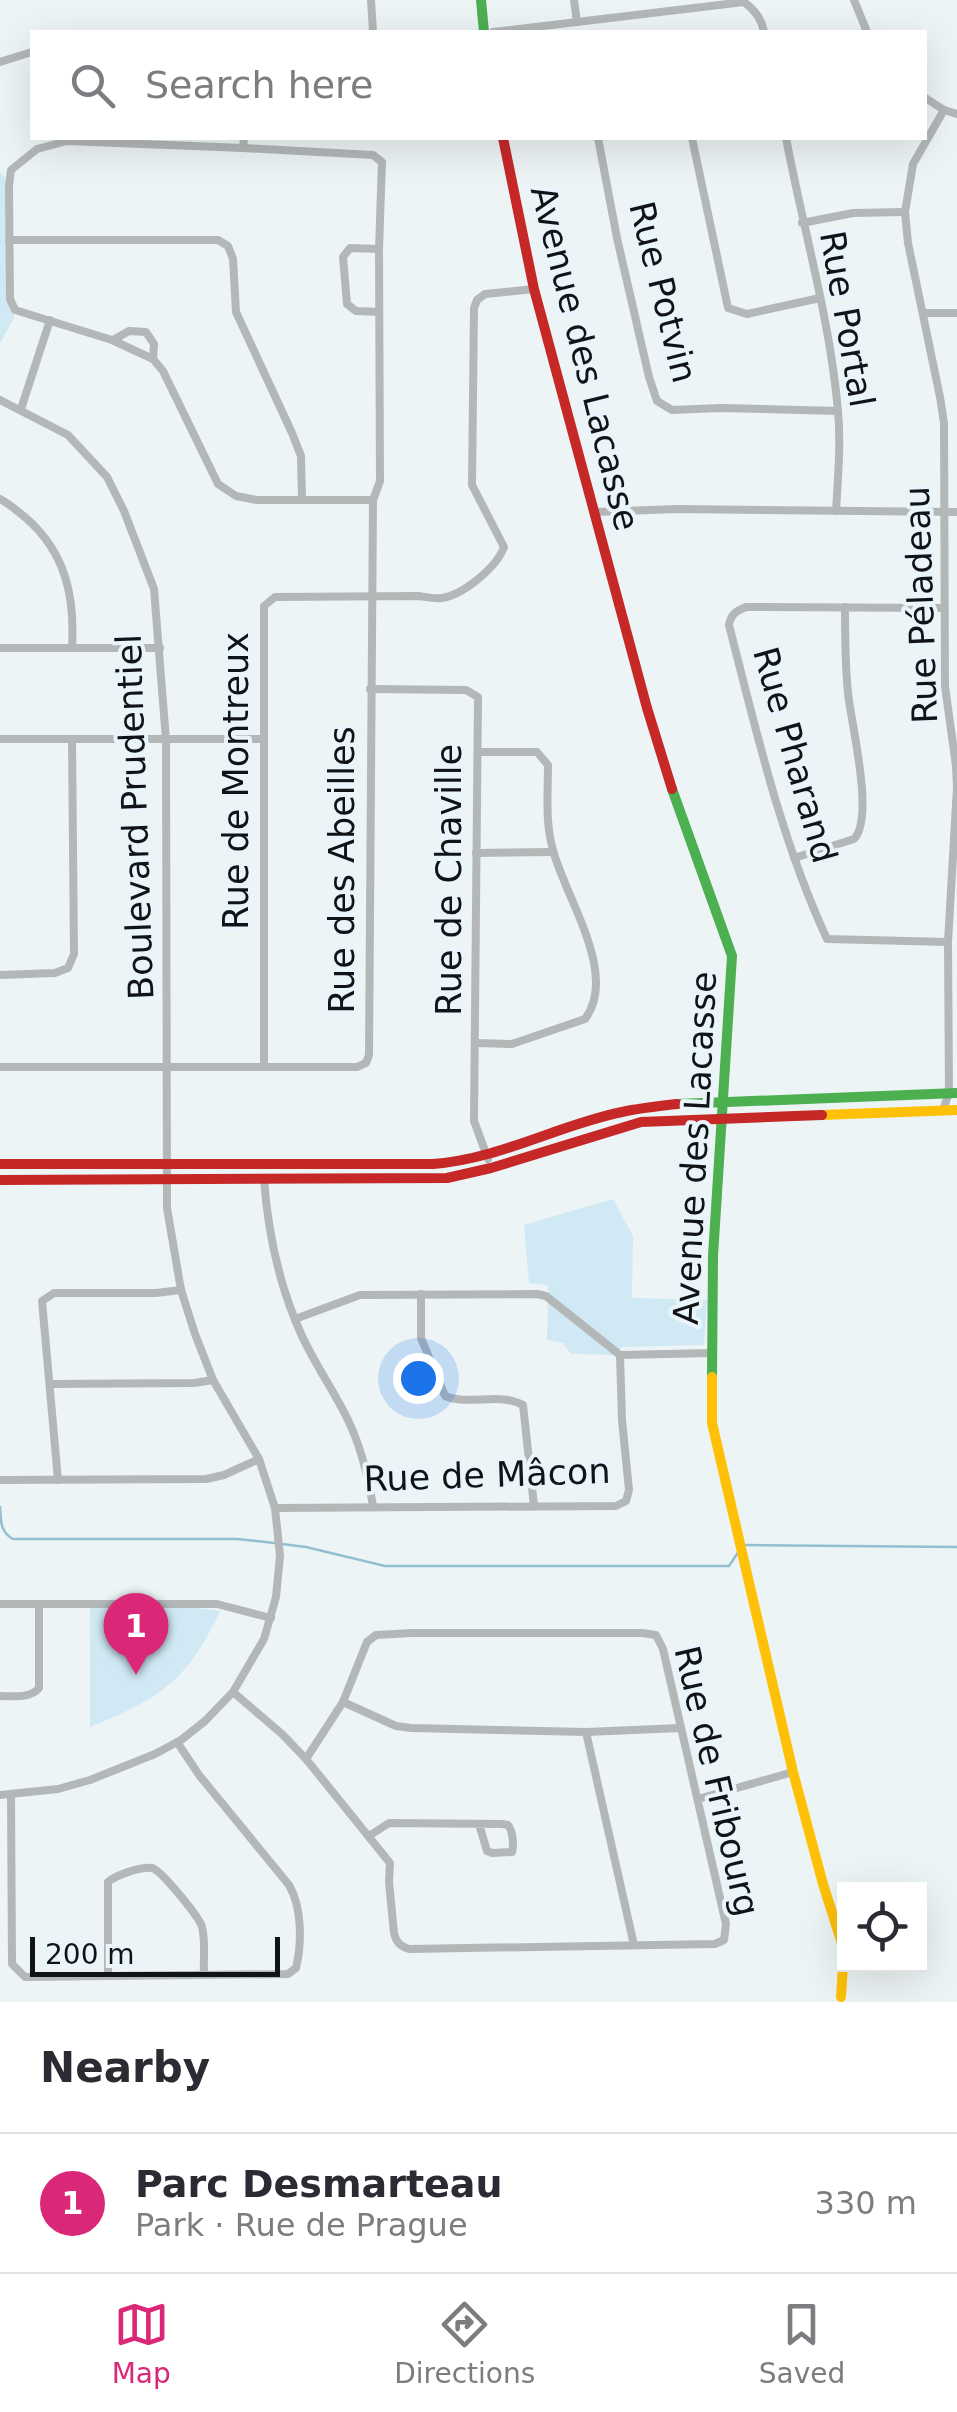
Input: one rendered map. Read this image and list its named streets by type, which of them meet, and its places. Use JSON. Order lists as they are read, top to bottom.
{
  "streets": {
    "street": [
      "Rue Potvin",
      "Rue Portal",
      "Avenue des Lacasse",
      "Rue Péladeau",
      "Rue Pharand",
      "Rue de Montreux",
      "Boulevard Prudentiel",
      "Rue des Abeilles",
      "Rue de Chaville",
      "Rue de Mâcon",
      "Rue de Fribourg"
    ]
  },
  "crossings": [
    ["Rue Potvin", "Rue Portal"],
    ["Rue Péladeau", "Rue Pharand"],
    ["Rue de Montreux", "Rue des Abeilles"],
    ["Boulevard Prudentiel", "Rue des Abeilles"],
    ["Boulevard Prudentiel", "Rue de Mâcon"],
    ["Boulevard Prudentiel", "Rue de Fribourg"],
    ["Rue des Abeilles", "Rue de Chaville"]
  ],
  "scale_bar": "200 m",
  "page": {
    "search": "Search here",
    "pins": "1",
    "scale": "200 m",
    "heading": "Nearby",
    "list": [
      {
        "mark": "1",
        "name": "Parc Desmarteau",
        "note": "Park · Rue de Prague",
        "value": "330 m"
      }
    ],
    "nav": ["Map", "Directions", "Saved"]
  }
}
